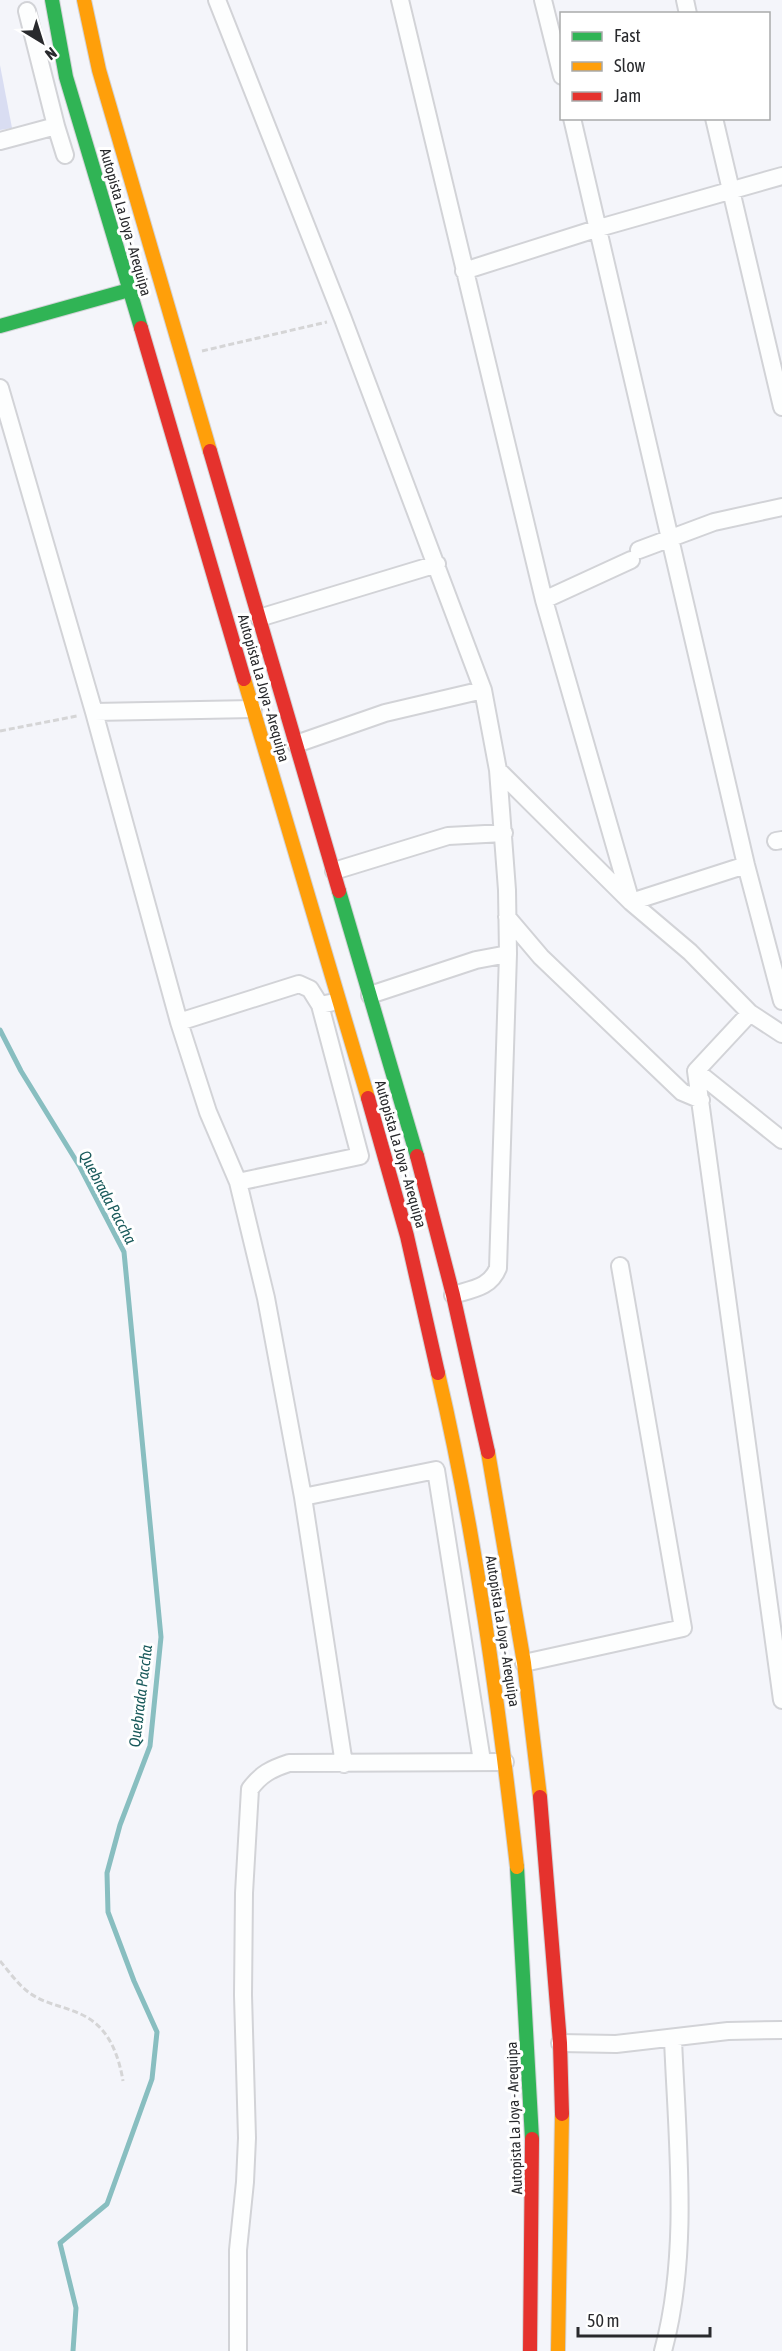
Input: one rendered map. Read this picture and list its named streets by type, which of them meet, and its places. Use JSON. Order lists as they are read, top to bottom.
{
  "streets": {
    "main road": ["Autopista La Joya - Arequipa"]
  },
  "water": ["Quebrada Paccha"],
  "legend": ["Fast", "Slow", "Jam"],
  "scale_bar": "50 m",
  "north": "bottom right"
}
